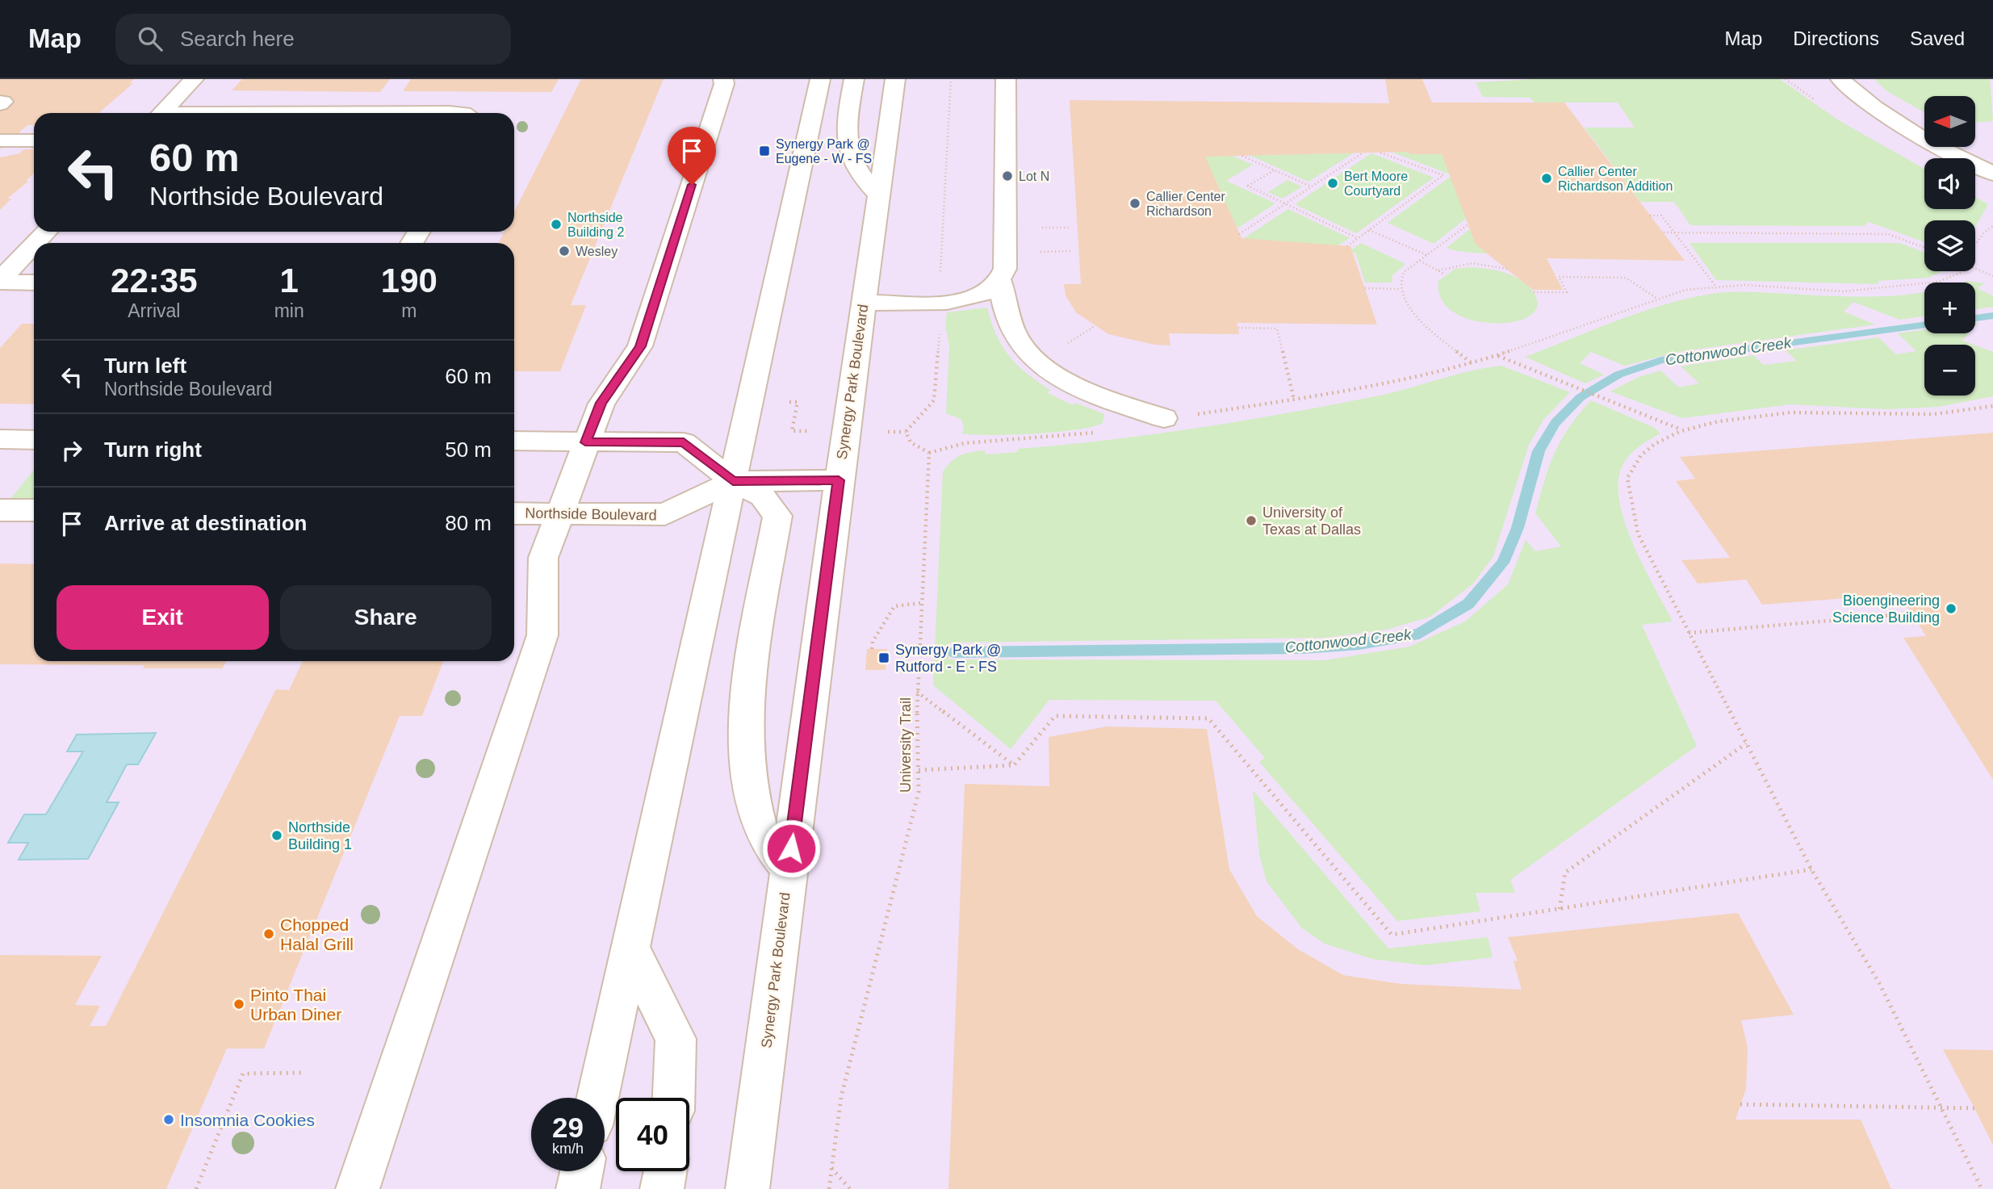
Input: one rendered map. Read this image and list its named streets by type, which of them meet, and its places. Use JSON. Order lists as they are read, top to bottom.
{
  "streets": {
    "street": ["Synergy Park Boulevard", "Northside Boulevard"],
    "path": ["University Trail"]
  },
  "crossings": [
    ["Synergy Park Boulevard", "Northside Boulevard"]
  ],
  "water": ["Cottonwood Creek"],
  "places": {
    "transit": ["Synergy Park @ Eugene - W - FS", "Synergy Park @ Rutford - E - FS"],
    "other": [
      "Lot N",
      "Callier Center Richardson Addition",
      "Bert Moore Courtyard",
      "Callier Center Richardson",
      "Northside Building 2",
      "Wesley",
      "University of Texas at Dallas",
      "Bioengineering Science Building",
      "Northside Building 1",
      "Chopped Halal Grill",
      "Pinto Thai Urban Diner",
      "Insomnia Cookies"
    ]
  },
  "north": "left",
  "page": {
    "header": "Map",
    "search": "Search here",
    "nav": ["Map", "Directions", "Saved"],
    "map_buttons": ["+", "−"],
    "turn": ["60 m", "Northside Boulevard"],
    "eta": [
      "22:35",
      "Arrival",
      "1",
      "min",
      "190",
      "m"
    ],
    "list": [
      {
        "name": "Turn left",
        "note": "Northside Boulevard",
        "value": "60 m"
      },
      {
        "name": "Turn right",
        "value": "50 m"
      },
      {
        "name": "Arrive at destination",
        "value": "80 m"
      }
    ],
    "buttons": ["Exit", "Share"],
    "speed": "29 km/h",
    "limit": "40"
  }
}
